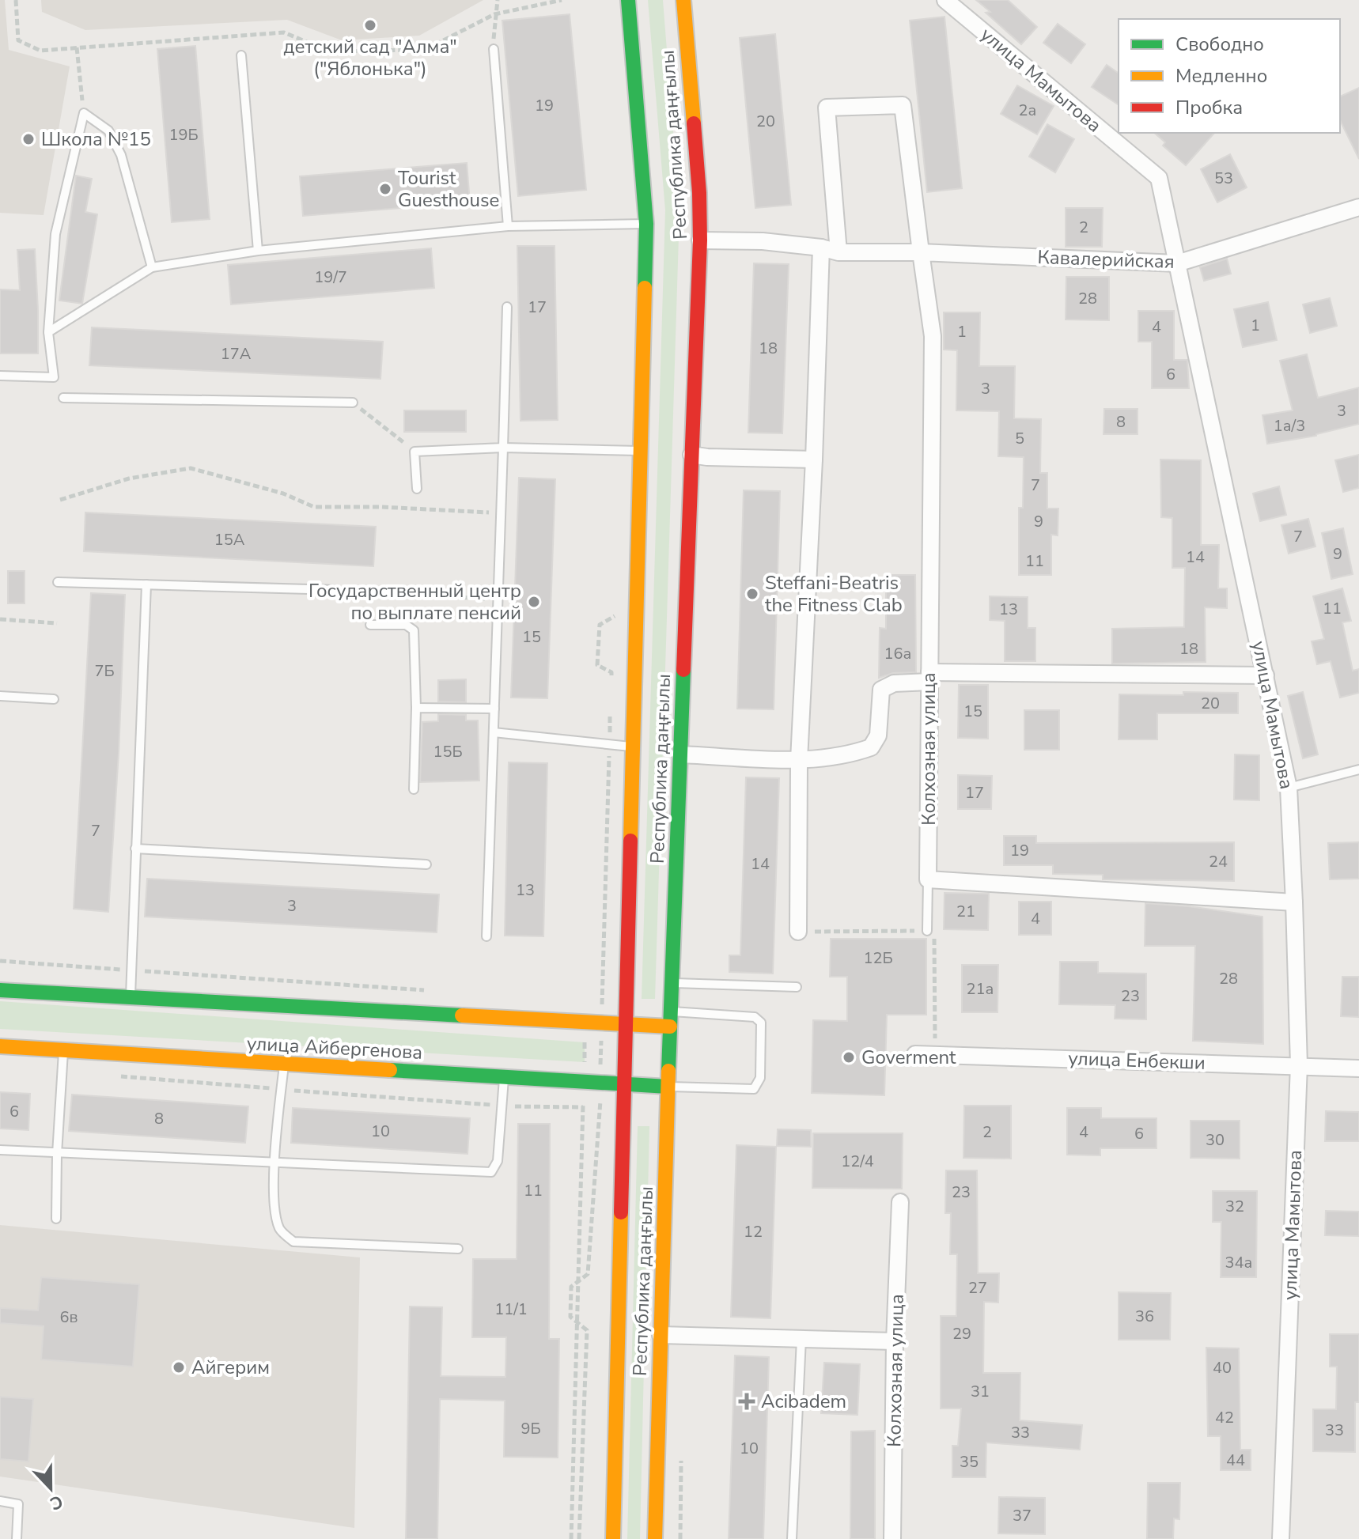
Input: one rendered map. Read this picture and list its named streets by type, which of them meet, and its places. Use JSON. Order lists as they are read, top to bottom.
{
  "streets": {
    "main road": ["Республика даңғылы", "улица Айбергенова"],
    "street": [
      "улица Мамытова",
      "Кавалерийская",
      "Колхозная улица",
      "улица Енбекши"
    ]
  },
  "crossings": [
    ["улица Мамытова", "Кавалерийская"],
    ["улица Мамытова", "улица Енбекши"],
    ["Республика даңғылы", "Кавалерийская"],
    ["Республика даңғылы", "улица Айбергенова"],
    ["Кавалерийская", "Колхозная улица"]
  ],
  "places": {
    "other": [
      "детский сад \"Алма\" (\"Яблонька\")",
      "Школа №15",
      "Tourist Guesthouse",
      "Steffani-Beatris the Fitness Clab",
      "Государственный центр по выплате пенсий",
      "Goverment",
      "Айгерим"
    ],
    "health": ["Acibadem"]
  },
  "house_numbers": [
    "19",
    "2а",
    "20",
    "19Б",
    "53",
    "2",
    "19/7",
    "28",
    "17",
    "1",
    "4",
    "1",
    "18",
    "17А",
    "6",
    "3",
    "3",
    "8",
    "1а/3",
    "5",
    "7",
    "9",
    "7",
    "15А",
    "9",
    "14",
    "11",
    "11",
    "13",
    "15",
    "18",
    "16а",
    "7Б",
    "20",
    "15",
    "15Б",
    "17",
    "7",
    "19",
    "24",
    "14",
    "13",
    "3",
    "21",
    "4",
    "12Б",
    "28",
    "21а",
    "23",
    "6",
    "8",
    "10",
    "2",
    "4",
    "6",
    "30",
    "12/4",
    "11",
    "23",
    "32",
    "12",
    "34а",
    "27",
    "11/1",
    "36",
    "6в",
    "29",
    "40",
    "31",
    "42",
    "9Б",
    "33",
    "33",
    "10",
    "44",
    "35",
    "37"
  ],
  "legend": ["Свободно", "Медленно", "Пробка"],
  "north": "bottom"
}
